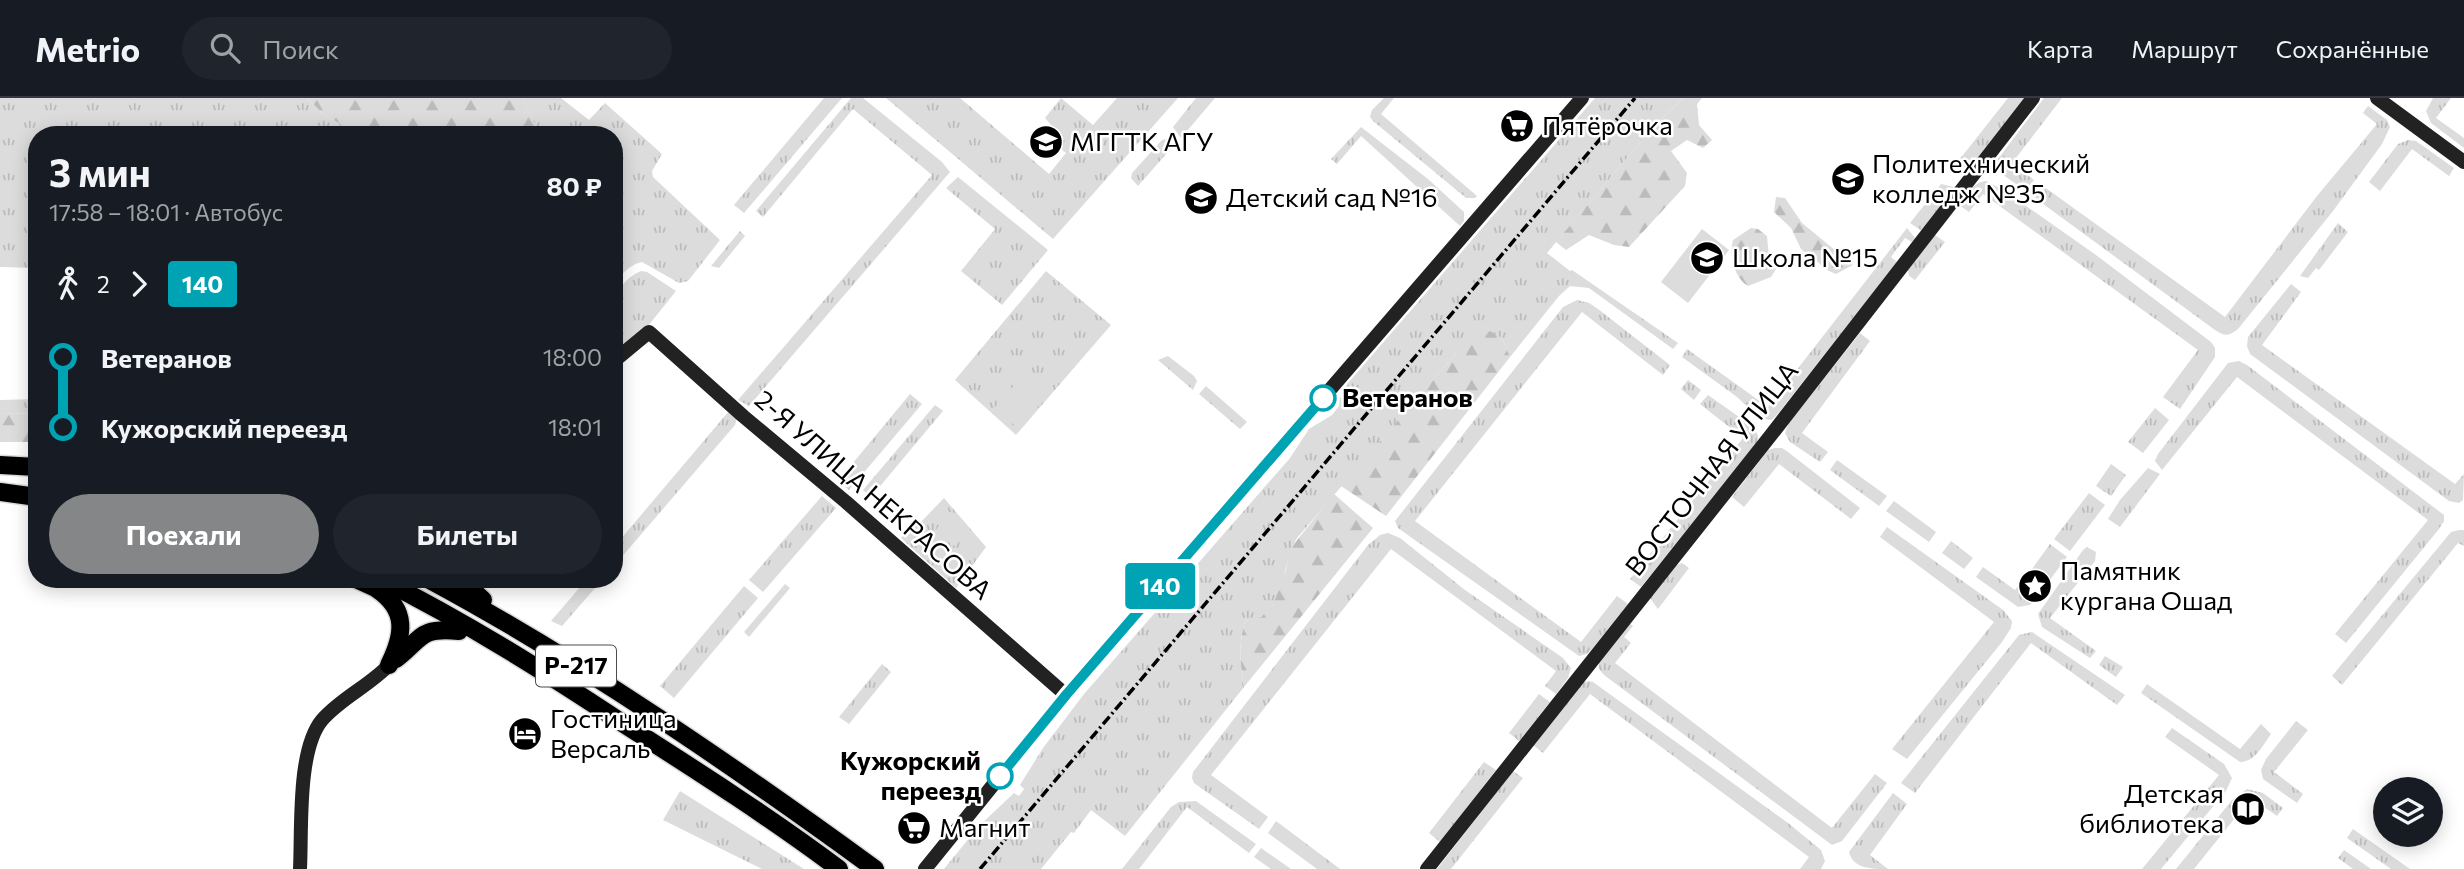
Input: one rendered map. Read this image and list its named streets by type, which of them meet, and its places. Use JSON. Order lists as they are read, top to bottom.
{
  "streets": {
    "main road": ["ВОСТОЧНАЯ УЛИЦА", "2-Я УЛИЦА НЕКРАСОВА", "Р-217"]
  },
  "places": {
    "supermarket": ["Пятёрочка", "Магнит"],
    "school or university": [
      "МГГТК АГУ",
      "Политехнический колледж №35",
      "Детский сад №16",
      "Школа №15"
    ],
    "other": ["Ветеранов", "Кужорский переезд"],
    "place": ["Памятник кургана Ошад"],
    "hotel": ["Гостиница Версаль"],
    "library": ["Детская библиотека"]
  },
  "lines": ["bus line 140"],
  "page": {
    "header": "Metrio",
    "search": "Поиск",
    "nav": ["Карта", "Маршрут", "Сохранённые"],
    "on_map": "140",
    "heading": ["3 мин", "17:58 – 18:01 · Автобус", "80 ₽"],
    "legs": ["2", "140"],
    "list": [
      {
        "name": "Ветеранов",
        "value": "18:00"
      },
      {
        "name": "Кужорский переезд",
        "value": "18:01"
      }
    ],
    "buttons": ["Поехали", "Билеты"]
  }
}
